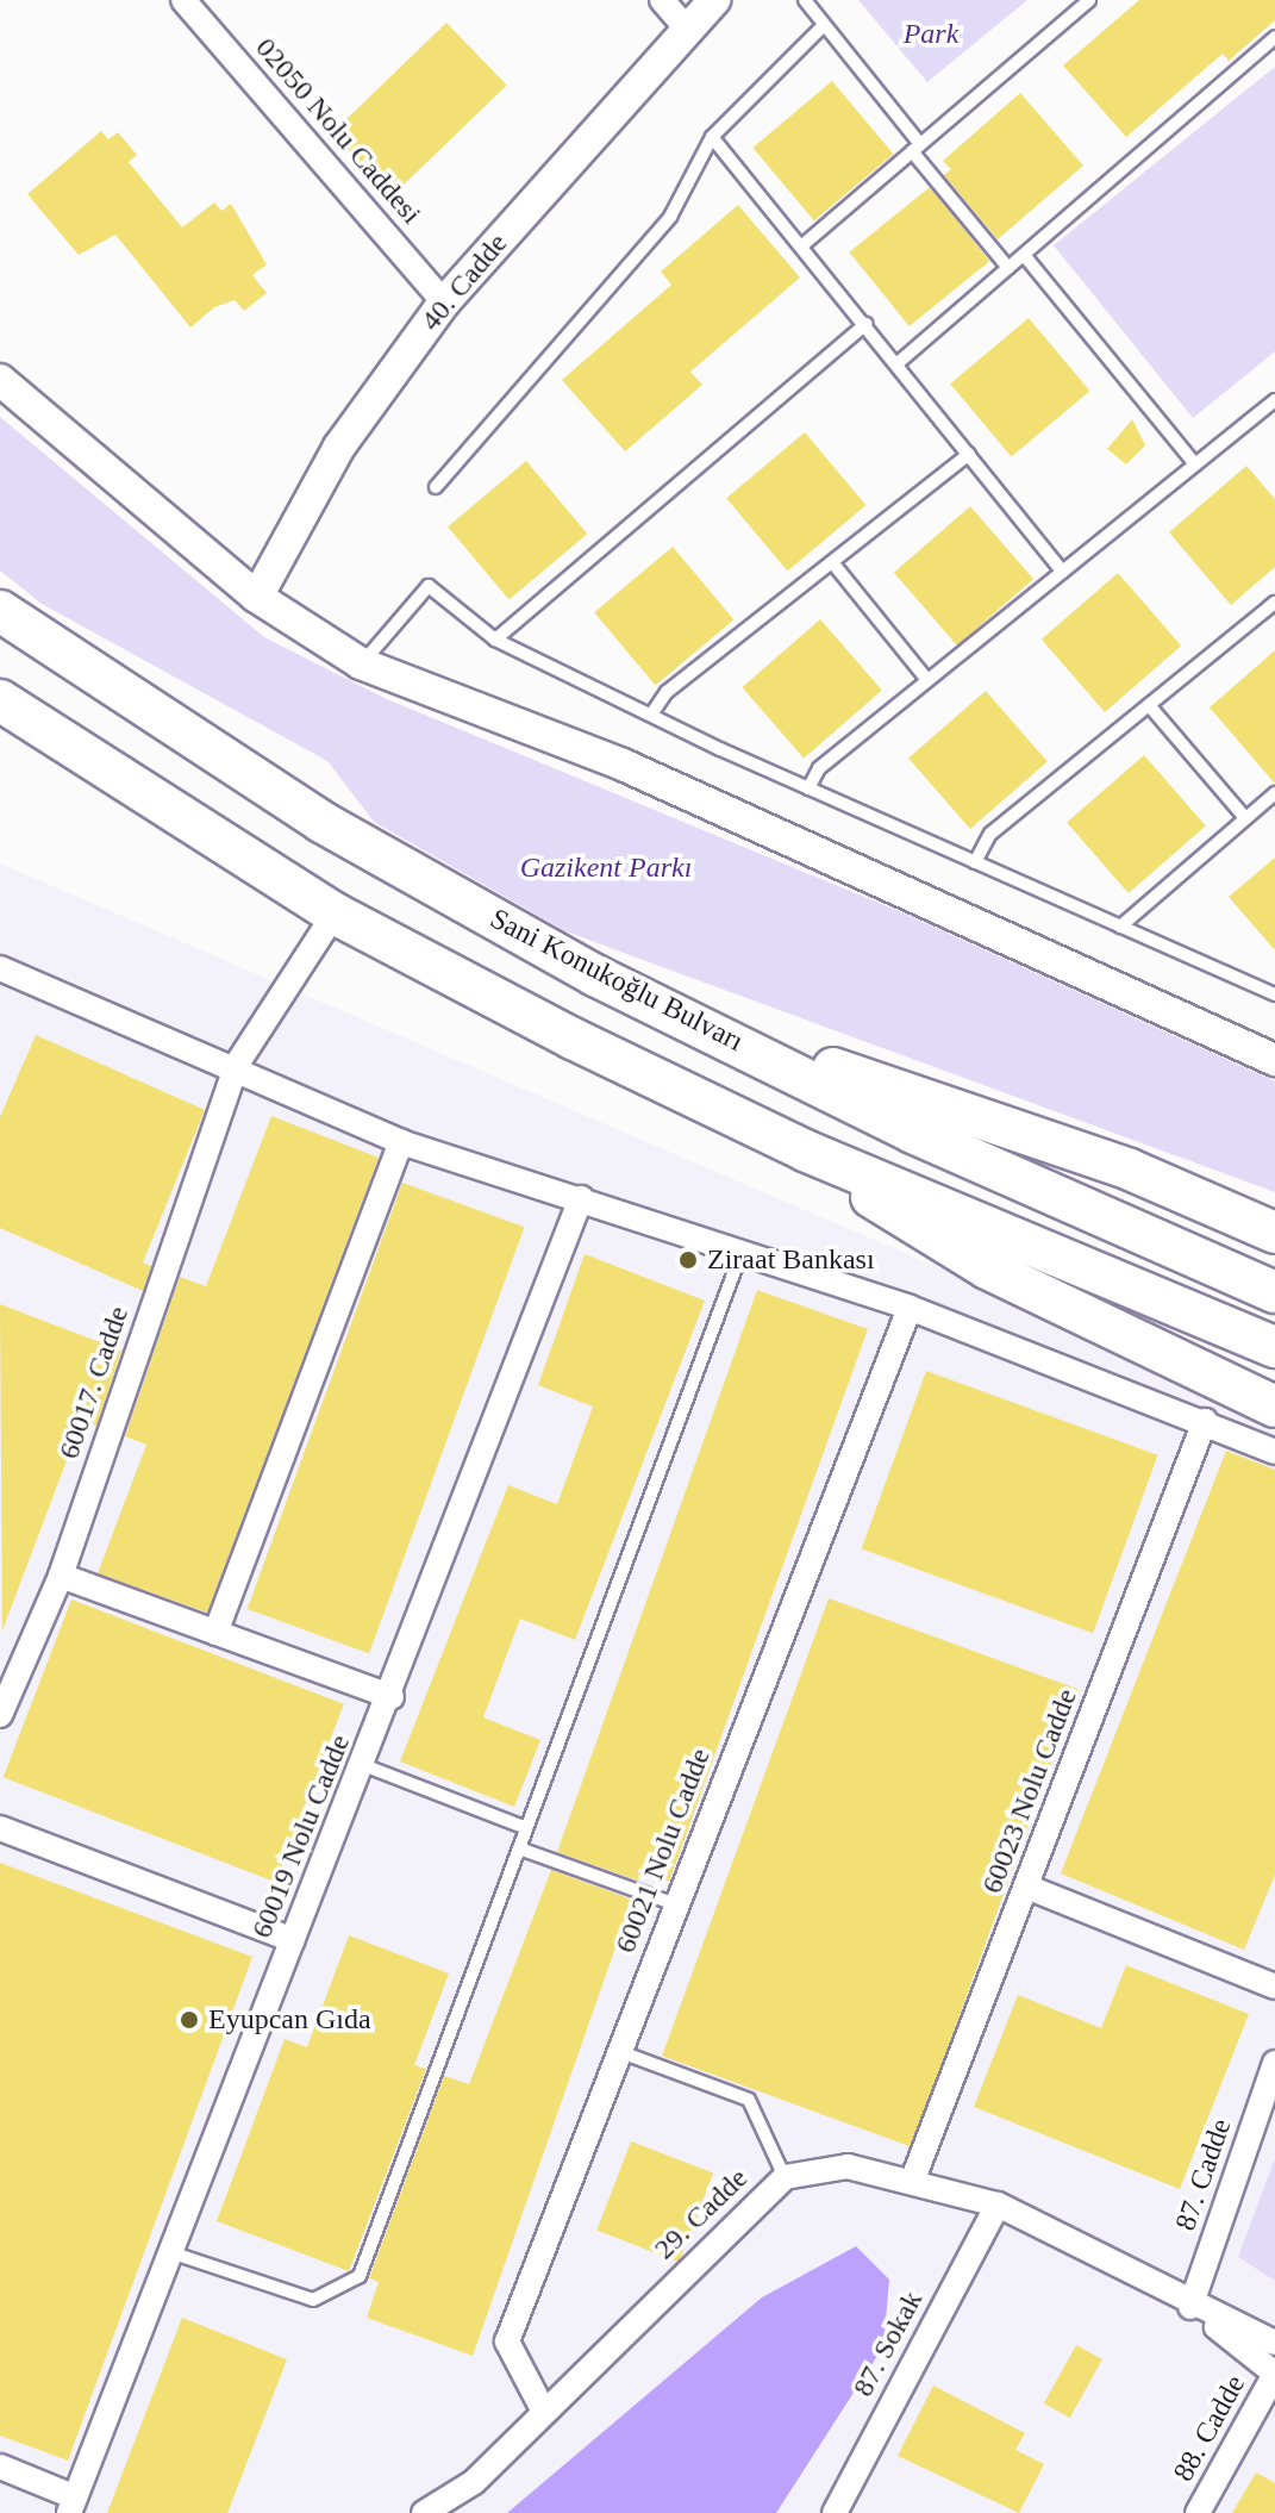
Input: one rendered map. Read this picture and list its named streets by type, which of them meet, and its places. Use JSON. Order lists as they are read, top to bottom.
{
  "streets": {
    "highway": ["Sani Konukoğlu Bulvarı"],
    "street": [
      "02050 Nolu Caddesi",
      "40. Cadde",
      "60017. Cadde",
      "60023 Nolu Cadde",
      "60019 Nolu Cadde",
      "60021 Nolu Cadde",
      "87. Cadde",
      "29. Cadde",
      "87. Sokak",
      "88. Cadde"
    ]
  },
  "crossings": [
    ["02050 Nolu Caddesi", "40. Cadde"],
    ["60023 Nolu Cadde", "29. Cadde"],
    ["60021 Nolu Cadde", "29. Cadde"],
    ["87. Cadde", "29. Cadde"],
    ["29. Cadde", "87. Sokak"]
  ],
  "parks": ["Park", "Gazikent Parkı"],
  "places": ["Ziraat Bankası", "Eyupcan Gıda"]
}
